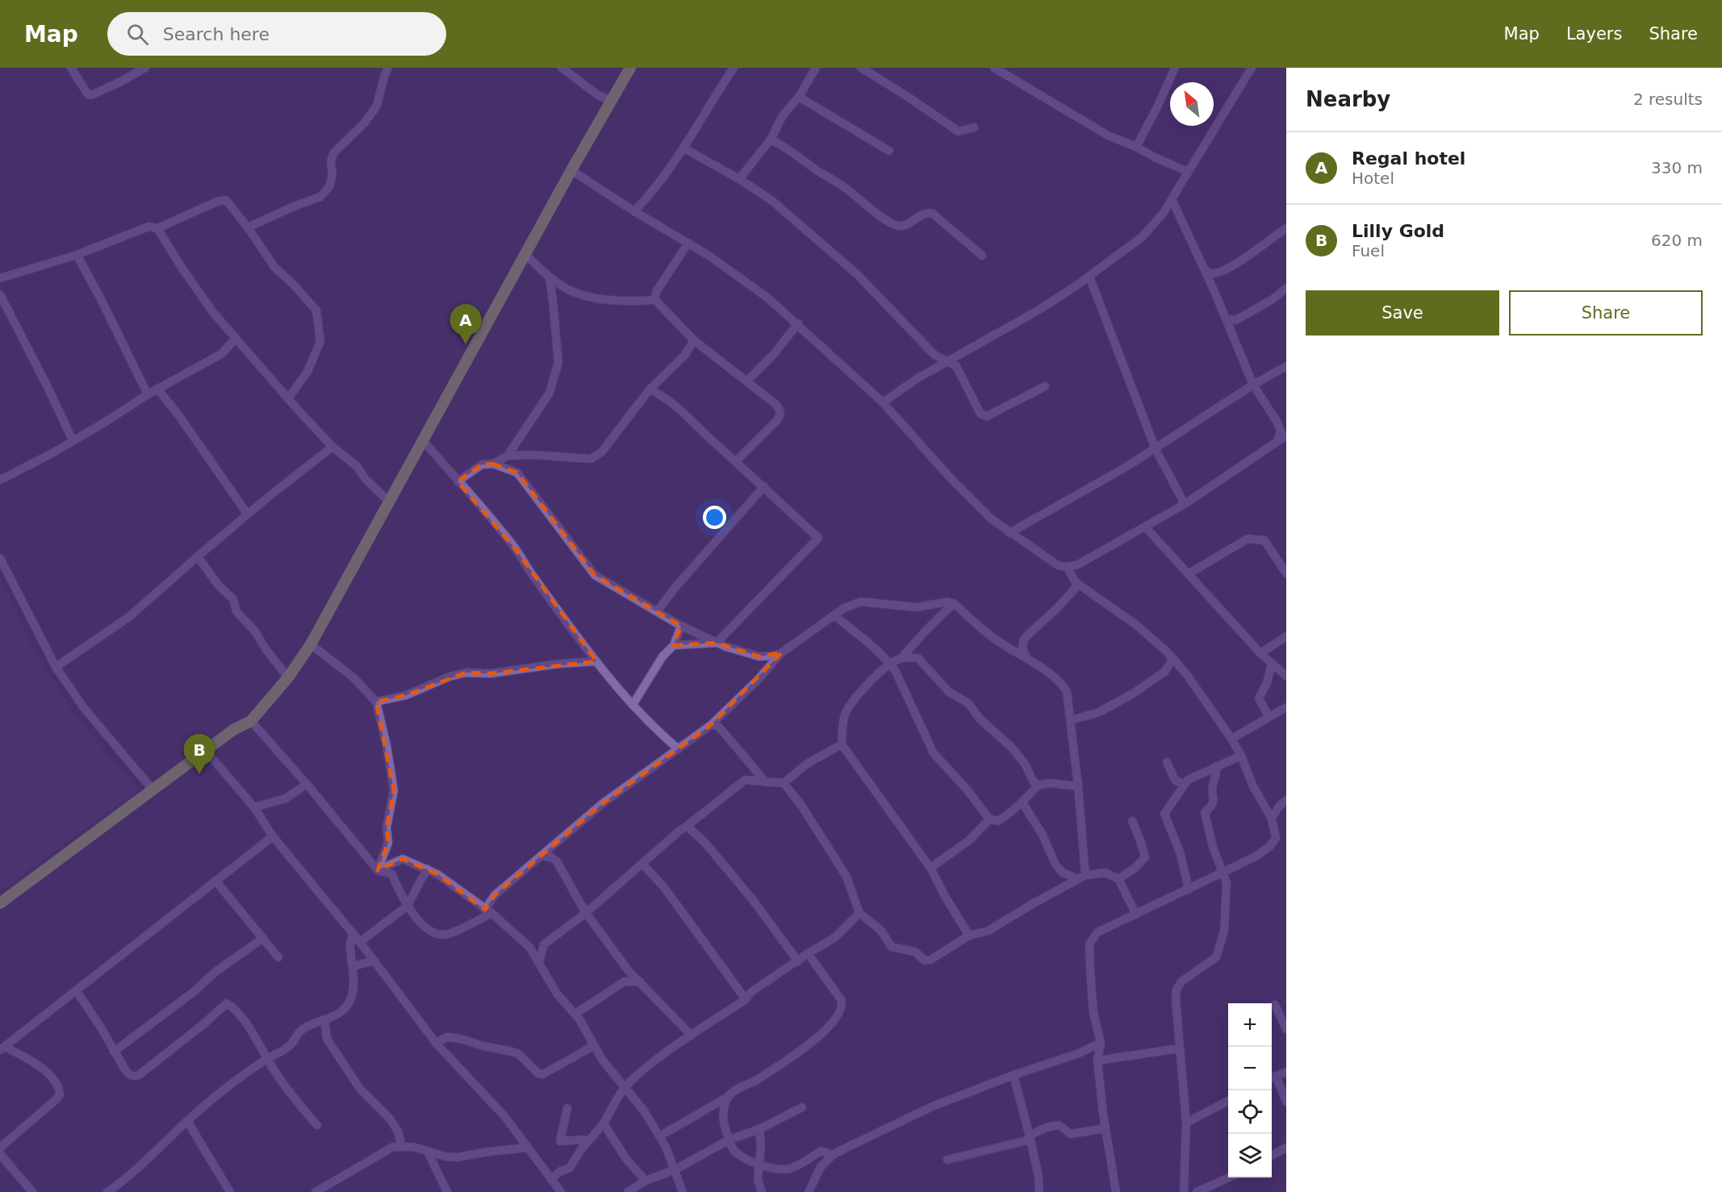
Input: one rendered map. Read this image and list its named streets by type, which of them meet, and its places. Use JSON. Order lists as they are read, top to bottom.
{
  "north": "top left",
  "page": {
    "header": "Map",
    "search": "Search here",
    "nav": ["Map", "Layers", "Share"],
    "heading": ["Nearby", "2 results"],
    "list": [
      {
        "mark": "A",
        "name": "Regal hotel",
        "note": "Hotel",
        "value": "330 m"
      },
      {
        "mark": "B",
        "name": "Lilly Gold",
        "note": "Fuel",
        "value": "620 m"
      }
    ],
    "buttons": ["Save", "Share"],
    "pins": ["A", "B"],
    "map_buttons": ["+", "−"]
  }
}
